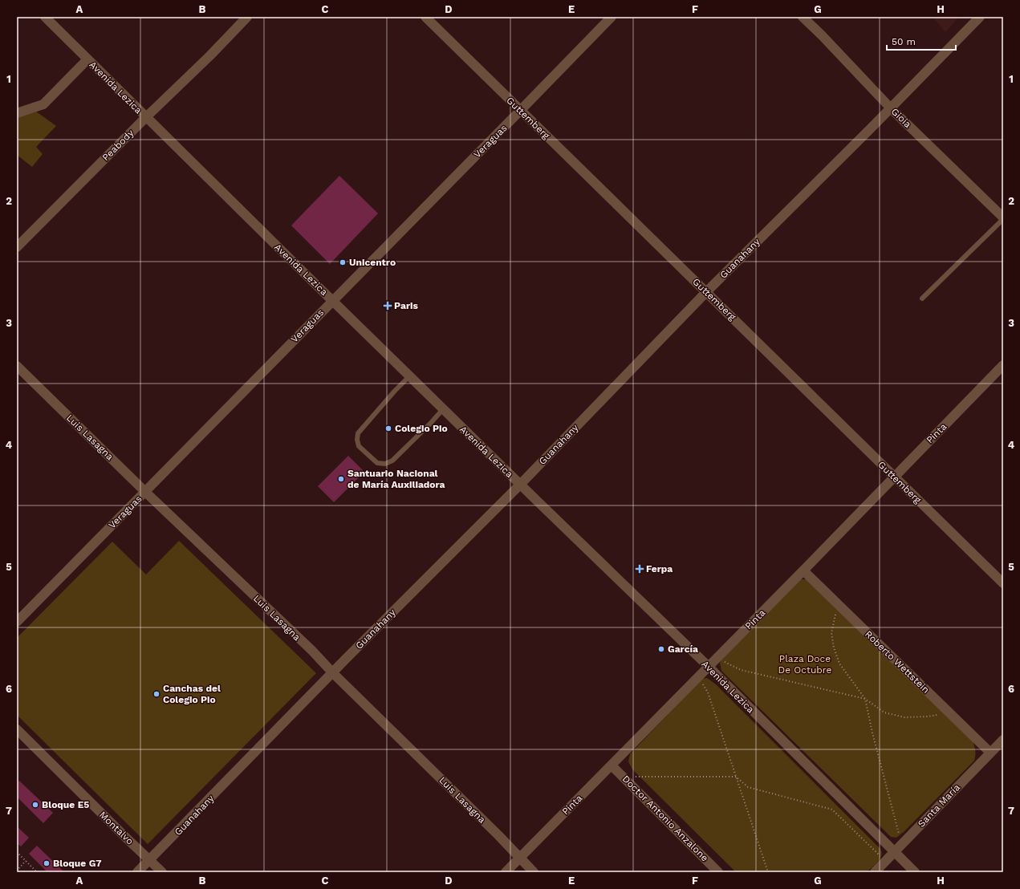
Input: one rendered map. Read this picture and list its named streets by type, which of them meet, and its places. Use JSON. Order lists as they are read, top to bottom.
{
  "streets": {
    "street": [
      "Avenida Lezica",
      "Guttemberg",
      "Gioia",
      "Veraguas",
      "Peabody",
      "Guanahany",
      "Pinta",
      "Luis Lasagna",
      "Roberto Wettstein",
      "Santa María",
      "Doctor Antonio Anzalone",
      "Montalvo"
    ]
  },
  "crossings": [
    ["Avenida Lezica", "Veraguas"],
    ["Avenida Lezica", "Peabody"],
    ["Avenida Lezica", "Guanahany"],
    ["Avenida Lezica", "Pinta"],
    ["Avenida Lezica", "Santa María"],
    ["Guttemberg", "Veraguas"],
    ["Guttemberg", "Guanahany"],
    ["Guttemberg", "Pinta"],
    ["Gioia", "Guanahany"],
    ["Veraguas", "Luis Lasagna"],
    ["Guanahany", "Luis Lasagna"],
    ["Guanahany", "Montalvo"],
    ["Pinta", "Luis Lasagna"],
    ["Pinta", "Roberto Wettstein"],
    ["Pinta", "Doctor Antonio Anzalone"],
    ["Roberto Wettstein", "Santa María"]
  ],
  "parks": ["Plaza Doce De Octubre"],
  "places": {
    "other": [
      "Unicentro",
      "Colegio Pio",
      "Santuario Nacional de María Auxiliadora",
      "García",
      "Canchas del Colegio Pio",
      "Bloque E5",
      "Bloque G7"
    ],
    "health": ["Paris", "Ferpa"]
  },
  "scale_bar": "50 m",
  "grid": {
    "columns": [
      "A",
      "B",
      "C",
      "D",
      "E",
      "F",
      "G",
      "H"
    ],
    "rows": [
      "1",
      "2",
      "3",
      "4",
      "5",
      "6",
      "7"
    ]
  }
}
